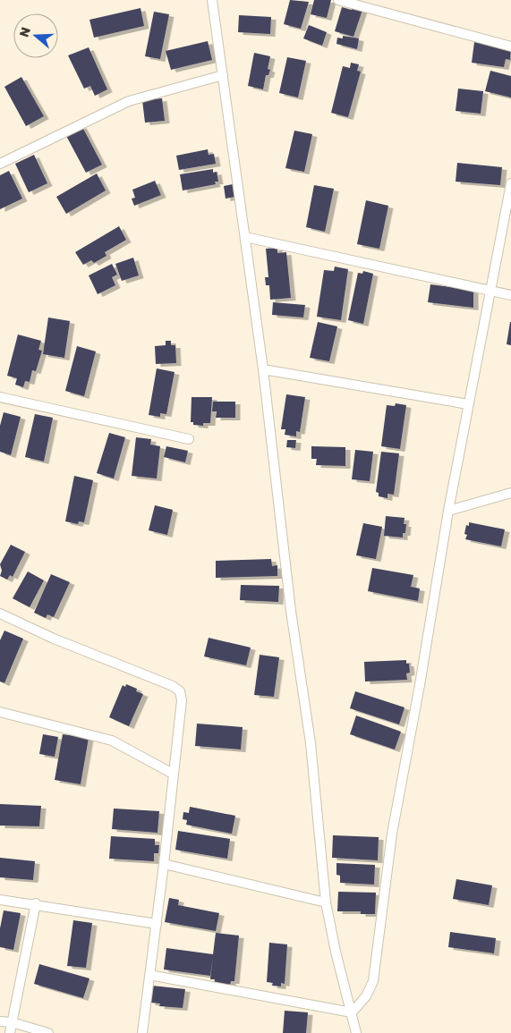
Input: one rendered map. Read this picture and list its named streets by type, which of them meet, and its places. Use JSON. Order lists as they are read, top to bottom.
{
  "north": "left"
}
